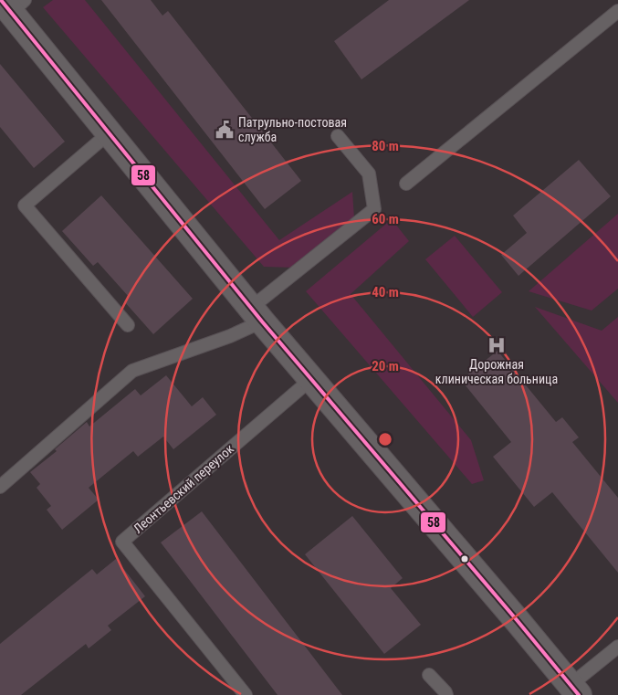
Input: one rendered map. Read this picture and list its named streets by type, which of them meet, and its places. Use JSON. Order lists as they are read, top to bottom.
{
  "streets": {
    "lane": ["Леонтьевский переулок"]
  },
  "places": {
    "public building": ["Патрульно-постовая служба"],
    "hospital": ["Дорожная клиническая больница"]
  },
  "lines": ["transit line 58"],
  "rings": [
    "80 m",
    "60 m",
    "40 m",
    "20 m"
  ]
}
